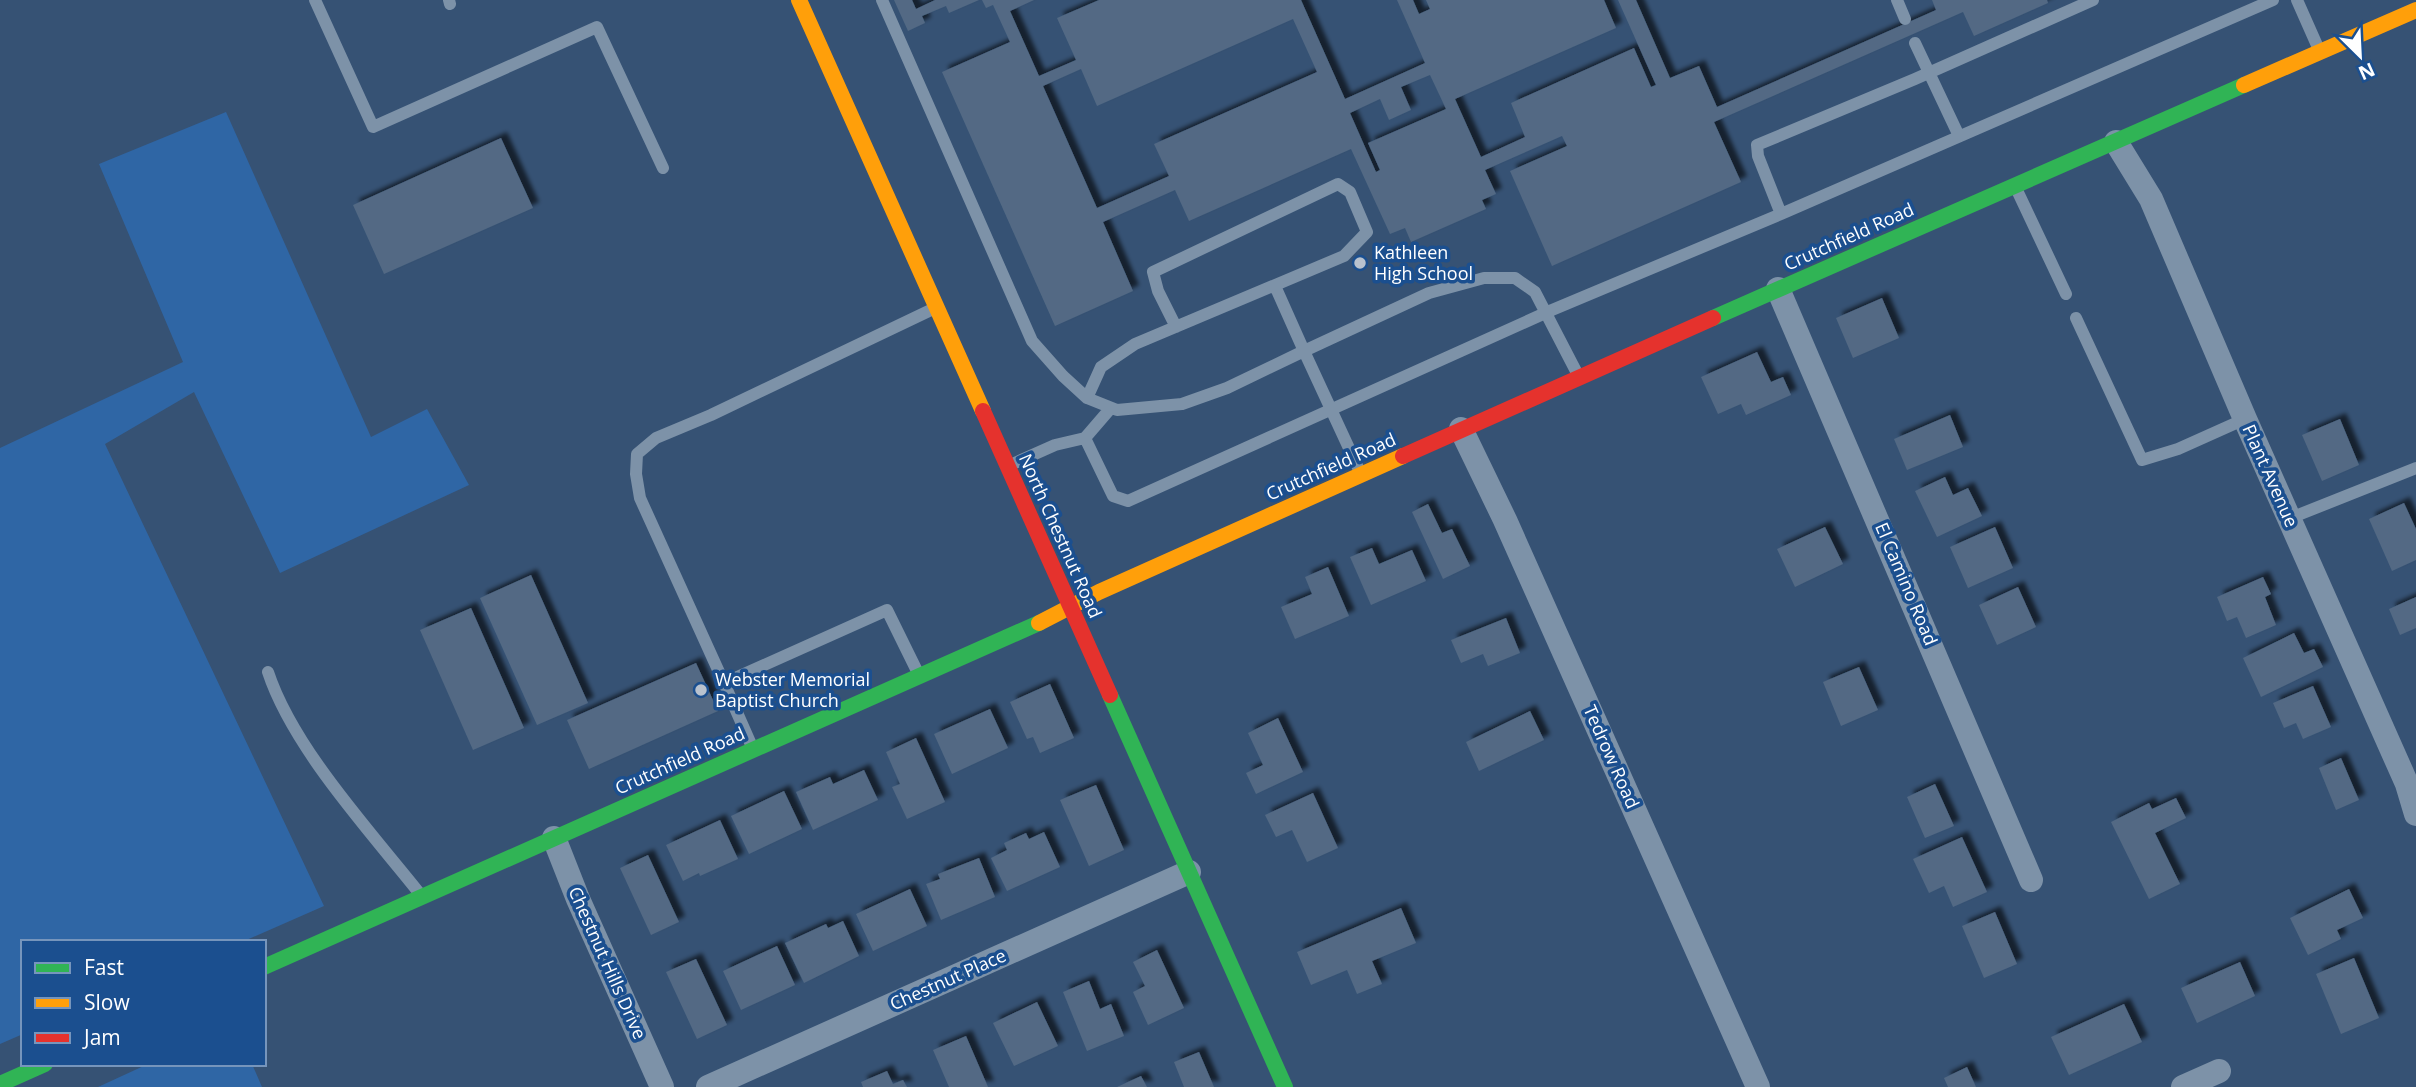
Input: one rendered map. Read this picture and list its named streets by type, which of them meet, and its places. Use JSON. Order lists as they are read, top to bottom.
{
  "streets": {
    "street": [
      "Crutchfield Road",
      "Plant Avenue",
      "North Chestnut Road",
      "El Camino Road",
      "Tedrow Road",
      "Chestnut Hills Drive",
      "Chestnut Place"
    ]
  },
  "crossings": [
    ["Crutchfield Road", "Plant Avenue"],
    ["Crutchfield Road", "North Chestnut Road"],
    ["Crutchfield Road", "El Camino Road"],
    ["Crutchfield Road", "Tedrow Road"],
    ["Crutchfield Road", "Chestnut Hills Drive"],
    ["North Chestnut Road", "Chestnut Place"]
  ],
  "places": ["Kathleen High School", "Webster Memorial Baptist Church"],
  "legend": ["Fast", "Slow", "Jam"],
  "north": "bottom right"
}
